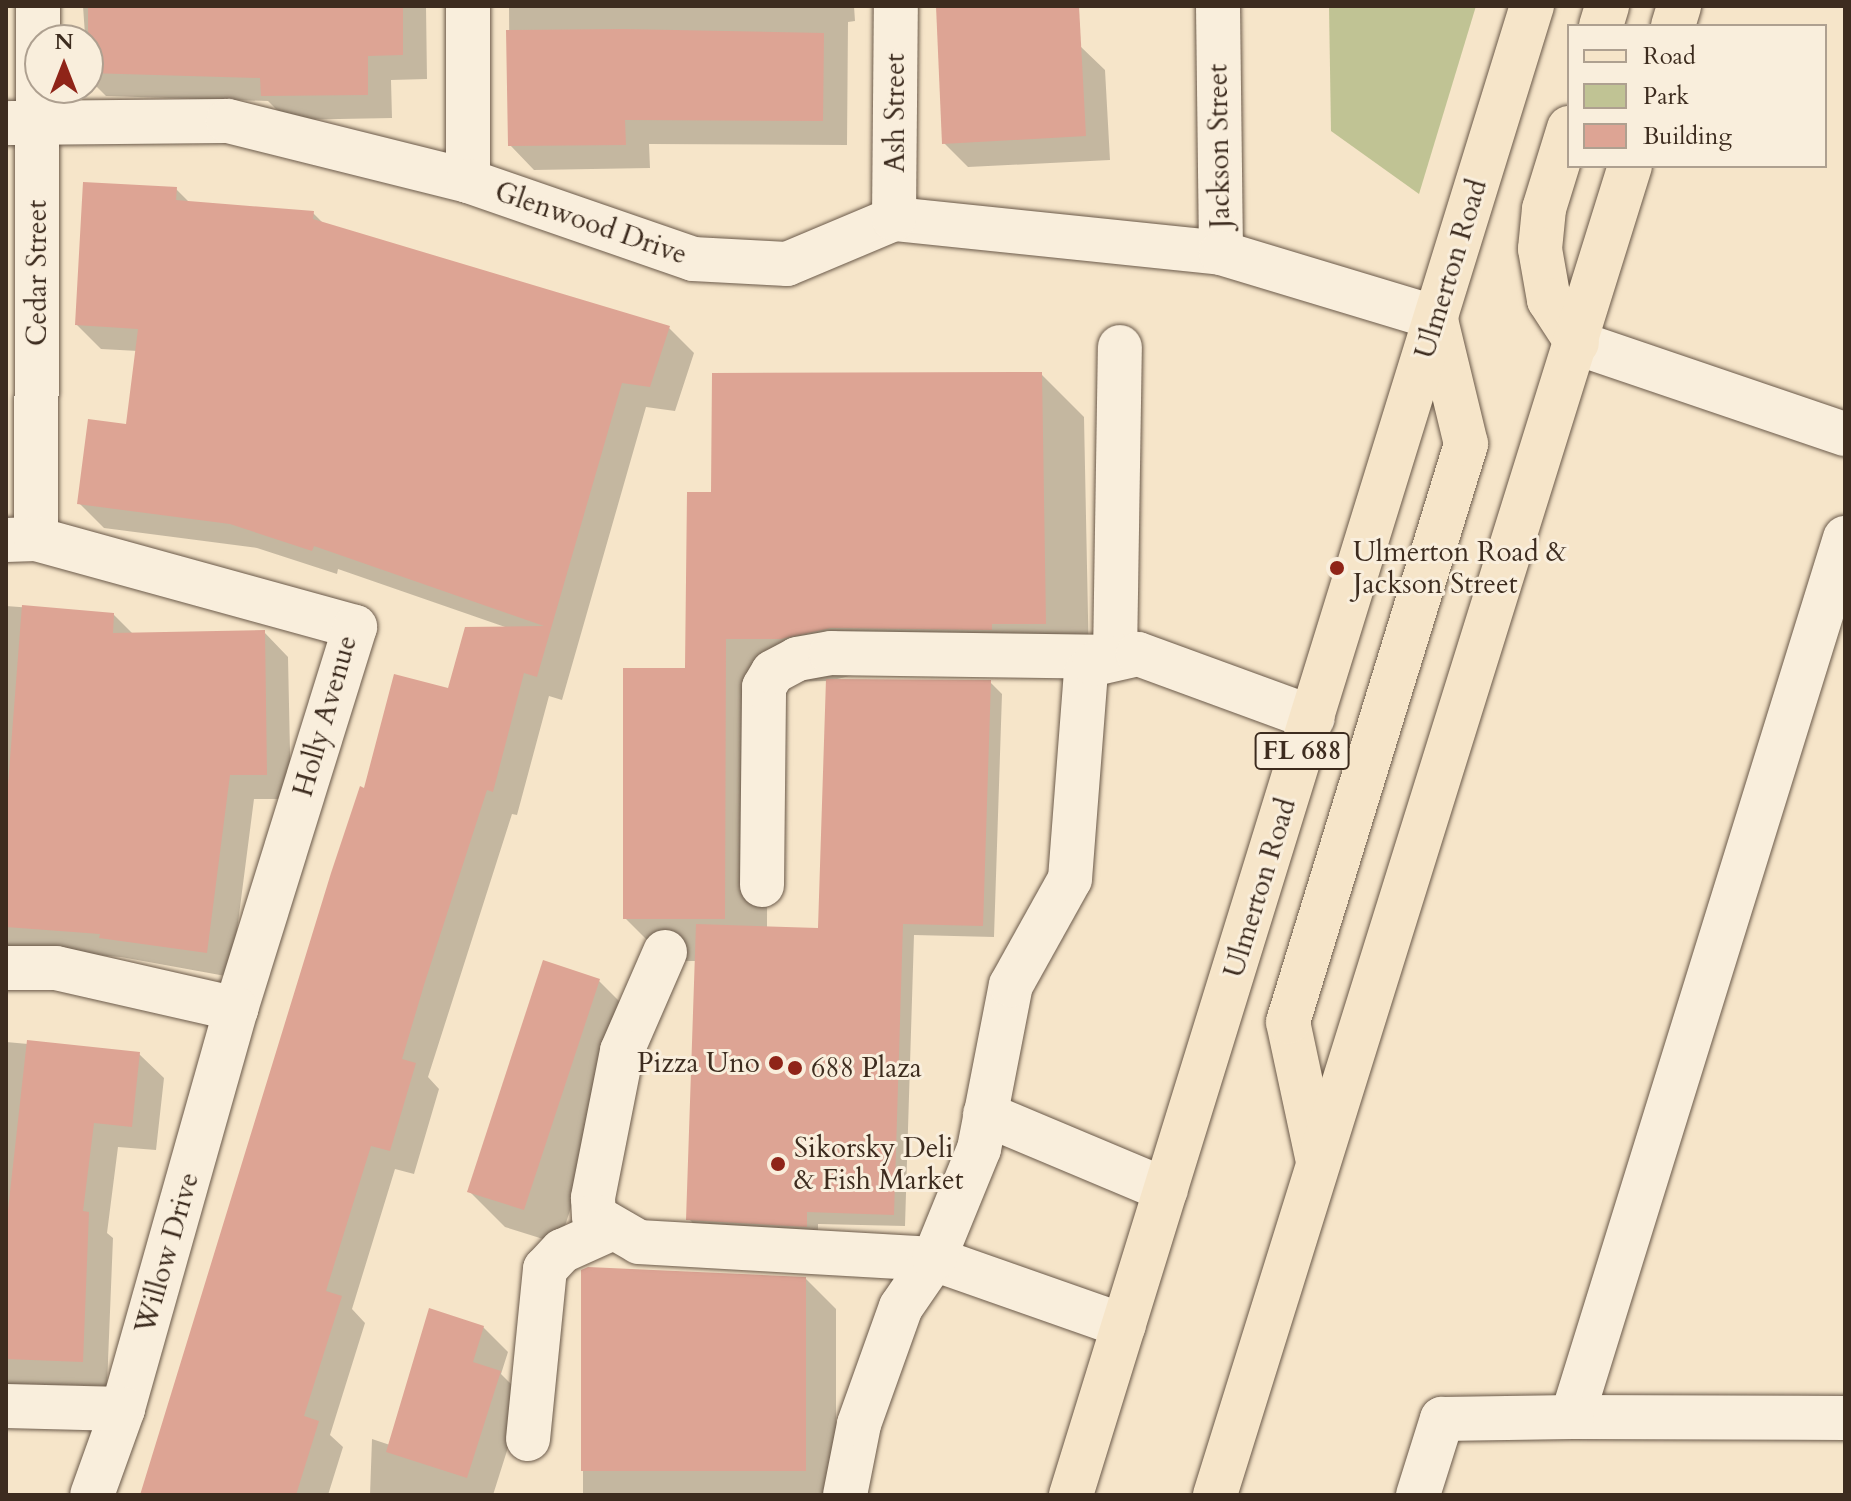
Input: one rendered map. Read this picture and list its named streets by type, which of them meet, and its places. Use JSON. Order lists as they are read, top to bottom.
{
  "streets": {
    "main road": ["Ulmerton Road", "FL 688"],
    "street": [
      "Ash Street",
      "Jackson Street",
      "Glenwood Drive",
      "Cedar Street",
      "Holly Avenue",
      "Willow Drive"
    ]
  },
  "crossings": [
    ["Ash Street", "Glenwood Drive"],
    ["Jackson Street", "Glenwood Drive"],
    ["Jackson Street", "Ulmerton Road"],
    ["Glenwood Drive", "Cedar Street"],
    ["Cedar Street", "Holly Avenue"],
    ["Holly Avenue", "Willow Drive"]
  ],
  "places": [
    "Ulmerton Road & Jackson Street",
    "Pizza Uno",
    "688 Plaza",
    "Sikorsky Deli & Fish Market"
  ],
  "legend": ["Road", "Park", "Building"],
  "north": "top"
}
